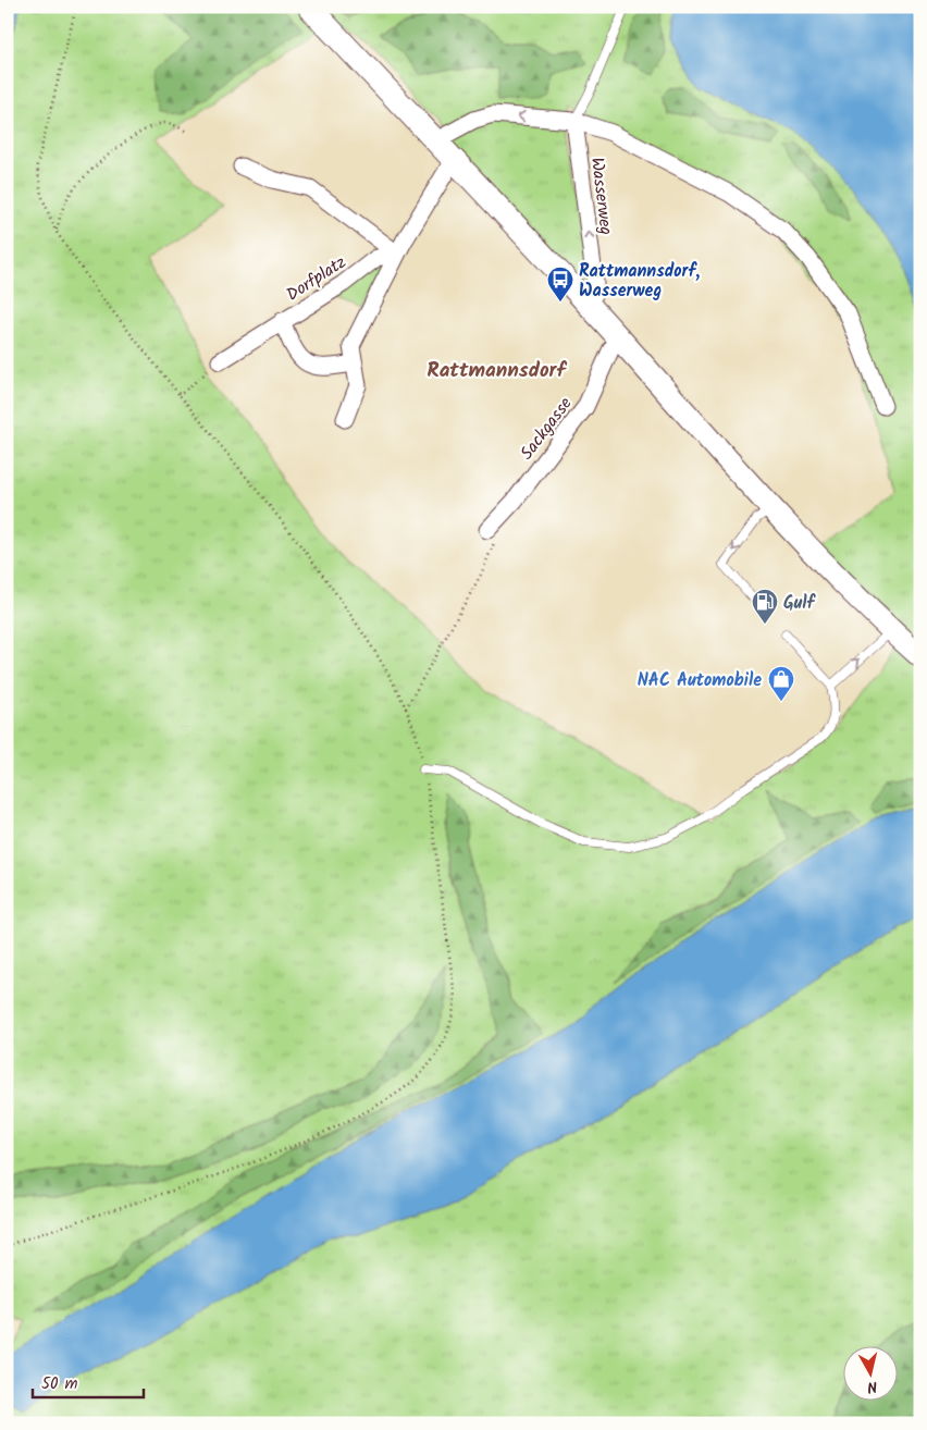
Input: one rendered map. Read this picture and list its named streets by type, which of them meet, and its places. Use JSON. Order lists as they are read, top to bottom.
{
  "streets": {
    "street": ["Wasserweg", "Dorfplatz", "Sackgasse"]
  },
  "one_way": ["Wasserweg"],
  "districts": ["Rattmannsdorf"],
  "places": {
    "bus stop": ["Rattmannsdorf, Wasserweg"],
    "fuel station": ["Gulf"],
    "shop": ["NAC Automobile"]
  },
  "scale_bar": "50 m",
  "north": "bottom"
}
